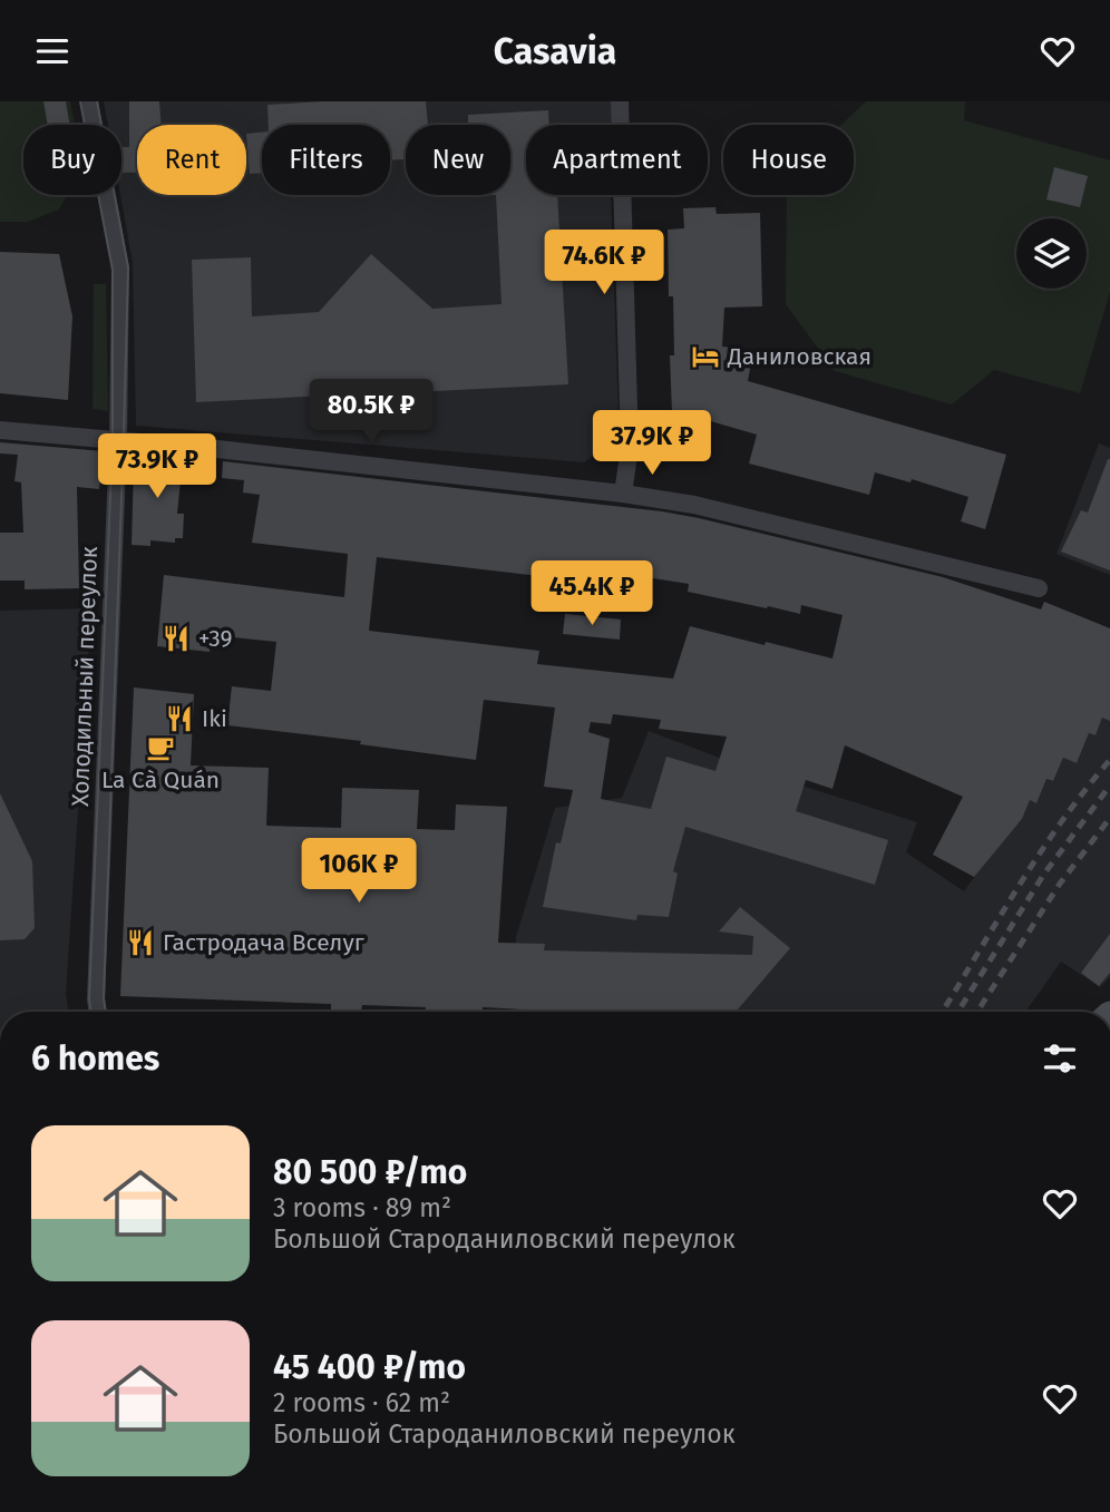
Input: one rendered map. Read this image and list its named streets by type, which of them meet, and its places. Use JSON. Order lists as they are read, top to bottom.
{
  "streets": {
    "street": ["Холодильный переулок"]
  },
  "places": {
    "hotel": ["Даниловская"],
    "restaurant": ["+39", "Iki", "Гастродача Вселуг"],
    "cafe": ["La Cà Quán"]
  },
  "page": {
    "header": "Casavia",
    "chip": [
      "Buy",
      "Rent",
      "Filters",
      "New",
      "Apartment",
      "House"
    ],
    "price": [
      "74.6K ₽",
      "80.5K ₽",
      "37.9K ₽",
      "73.9K ₽",
      "45.4K ₽",
      "106K ₽"
    ],
    "heading": "6 homes",
    "list": [
      {
        "name": "80 500 ₽/mo",
        "note": "3 rooms · 89 m² · Большой Староданиловский переулок"
      },
      {
        "name": "45 400 ₽/mo",
        "note": "2 rooms · 62 m² · Большой Староданиловский переулок"
      }
    ]
  }
}
